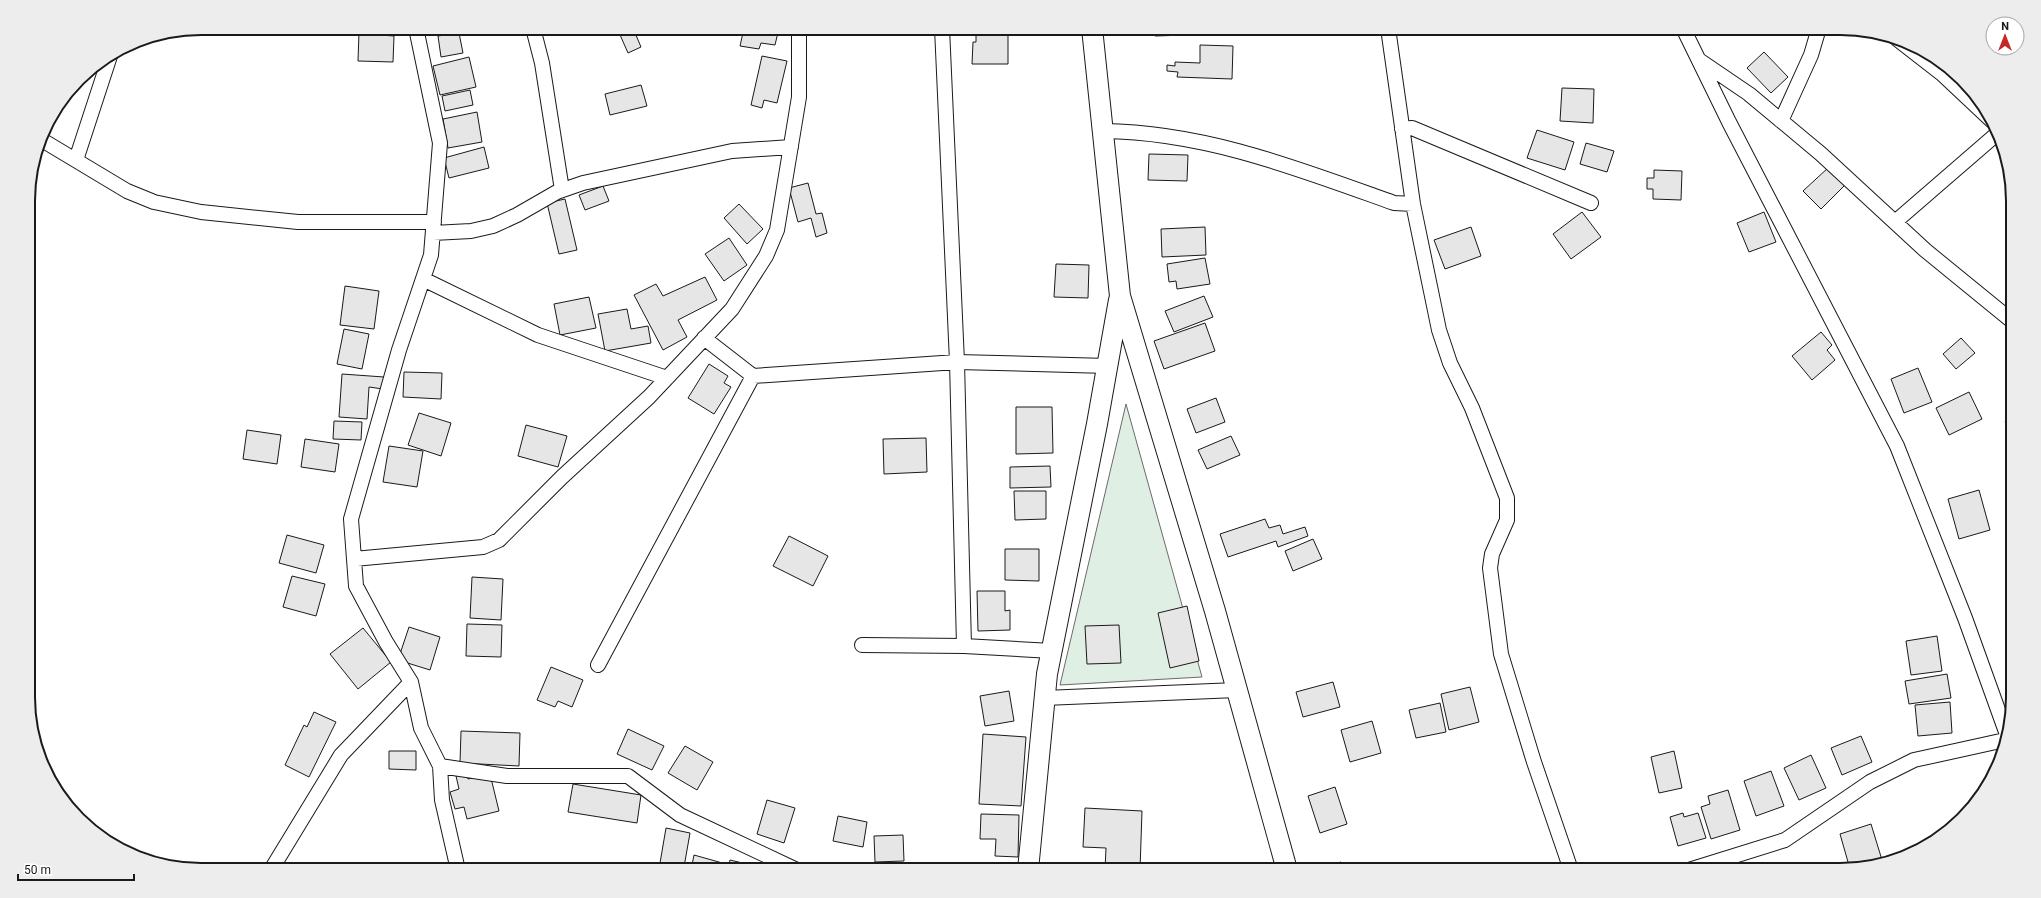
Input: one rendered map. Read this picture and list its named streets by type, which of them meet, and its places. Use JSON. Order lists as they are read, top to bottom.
{
  "scale_bar": "50 m",
  "north": "top"
}
